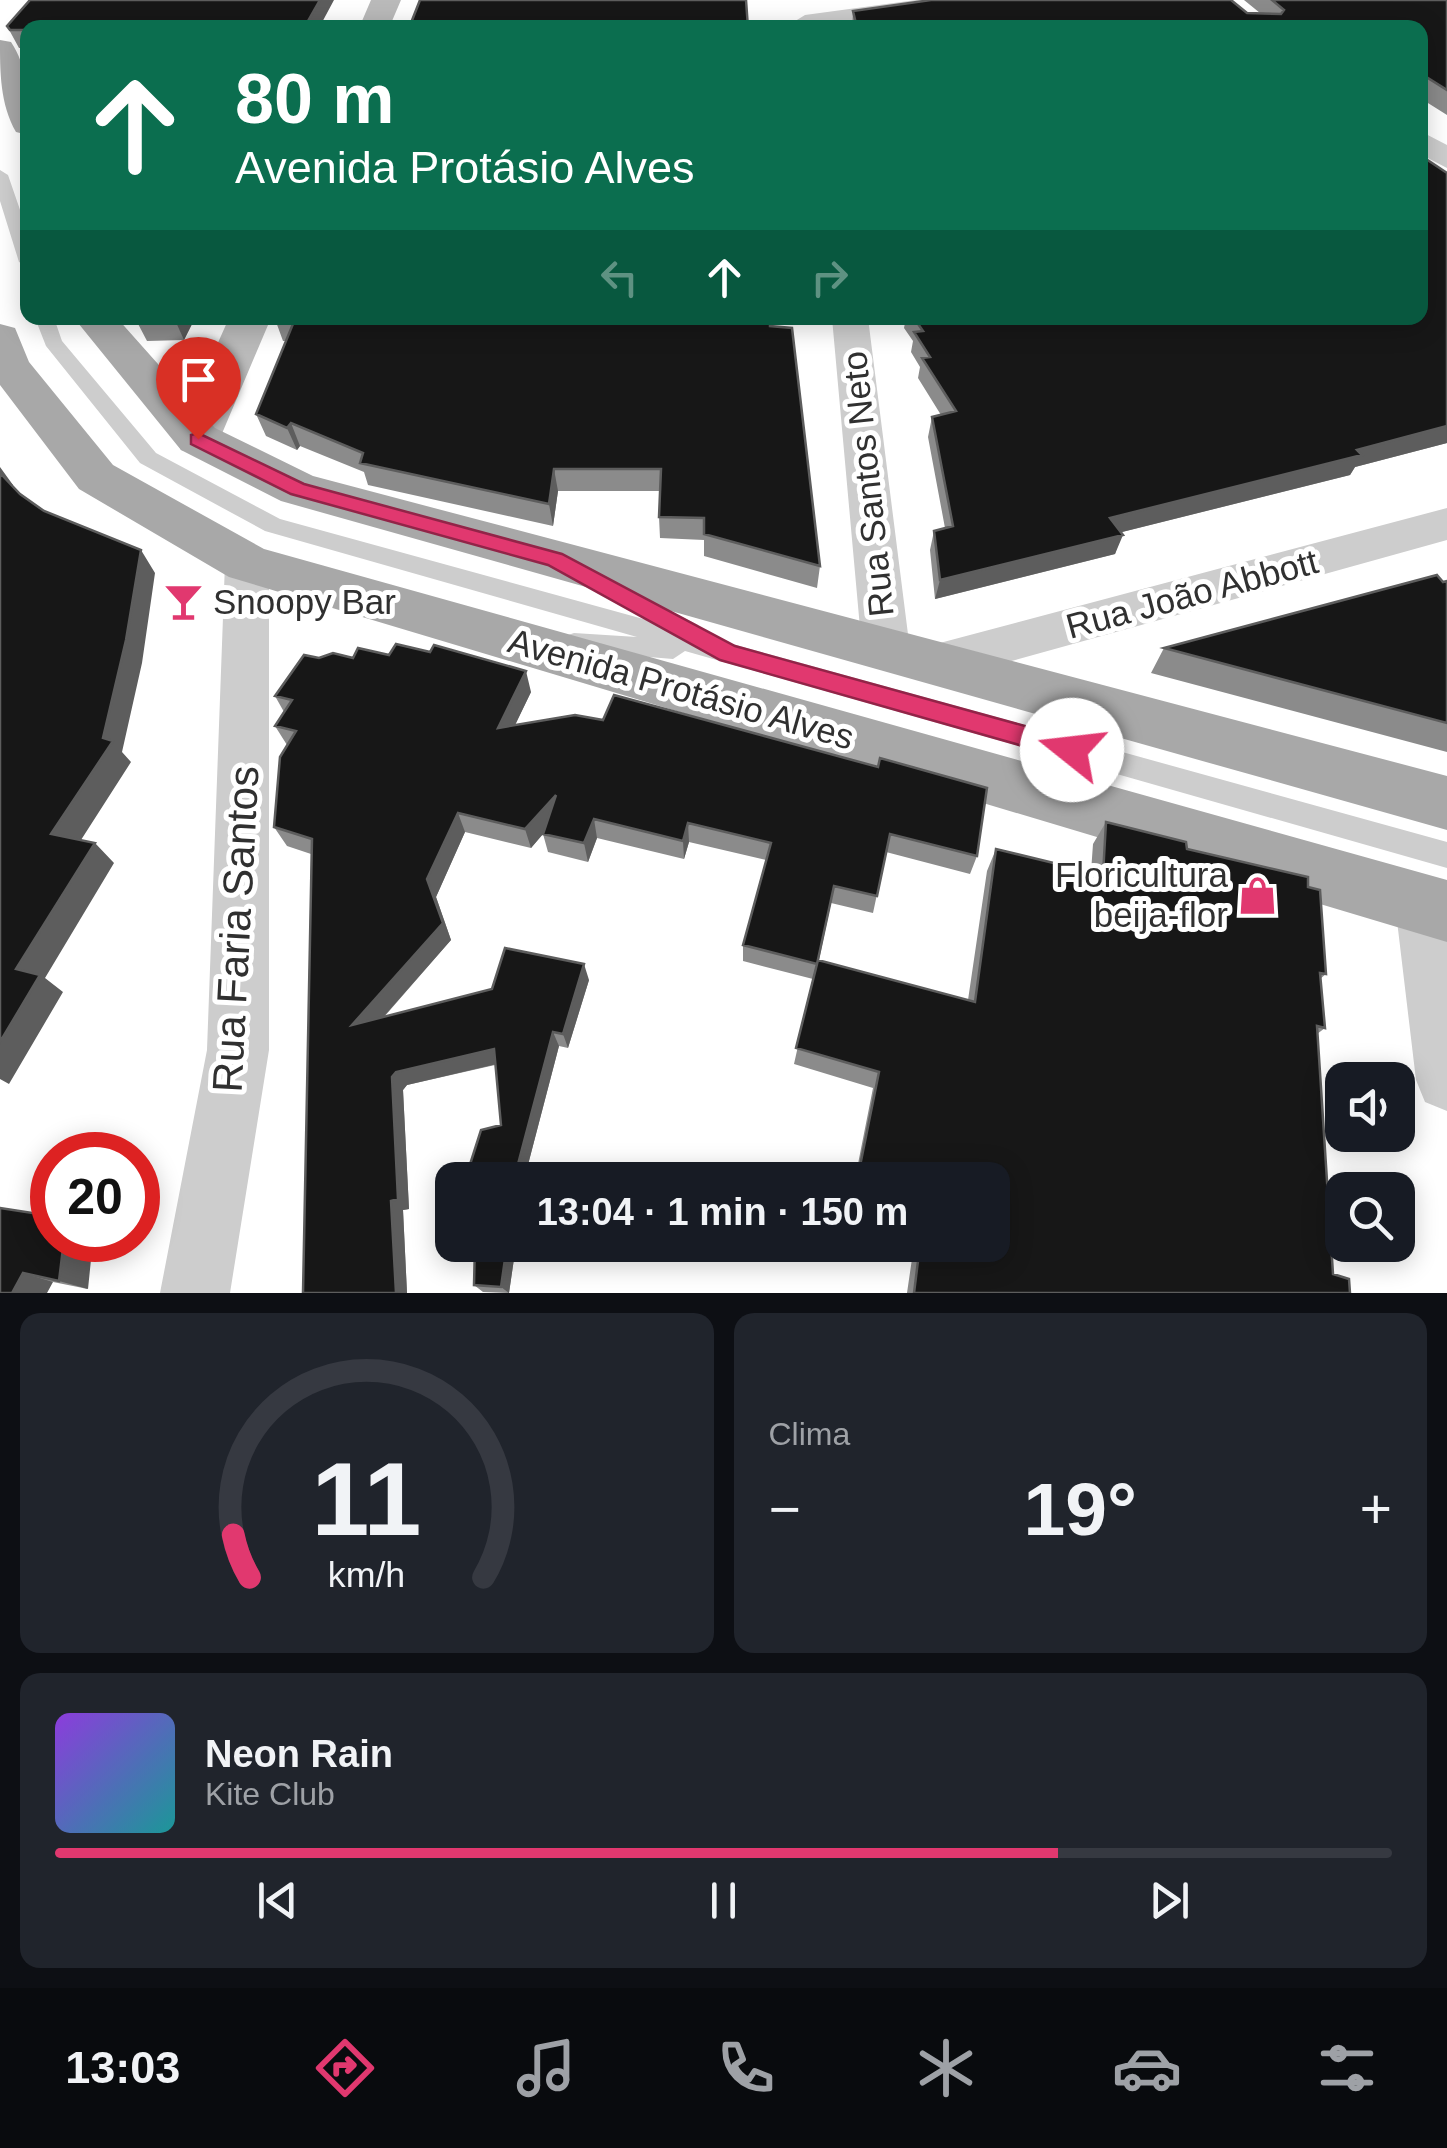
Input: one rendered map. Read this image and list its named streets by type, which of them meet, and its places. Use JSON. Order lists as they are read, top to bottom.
{
  "streets": {
    "main road": ["Avenida Protásio Alves"],
    "street": ["Rua Santos Neto", "Rua João Abbott", "Rua Faria Santos"]
  },
  "crossings": [
    ["Rua Santos Neto", "Rua João Abbott"],
    ["Avenida Protásio Alves", "Rua Faria Santos"]
  ],
  "places": {
    "bar": ["Snoopy Bar"],
    "shop": ["Floricultura beija-flor"]
  },
  "page": {
    "turn": ["80 m", "Avenida Protásio Alves"],
    "limit": "20",
    "trip": "13:04 · 1 min · 150 m",
    "tile": "Clima",
    "heat": ["−", "19°", "+"],
    "song": ["Neon Rain", "Kite Club"],
    "tabs": "13:03",
    "gauge": ["11", "km/h"]
  }
}
